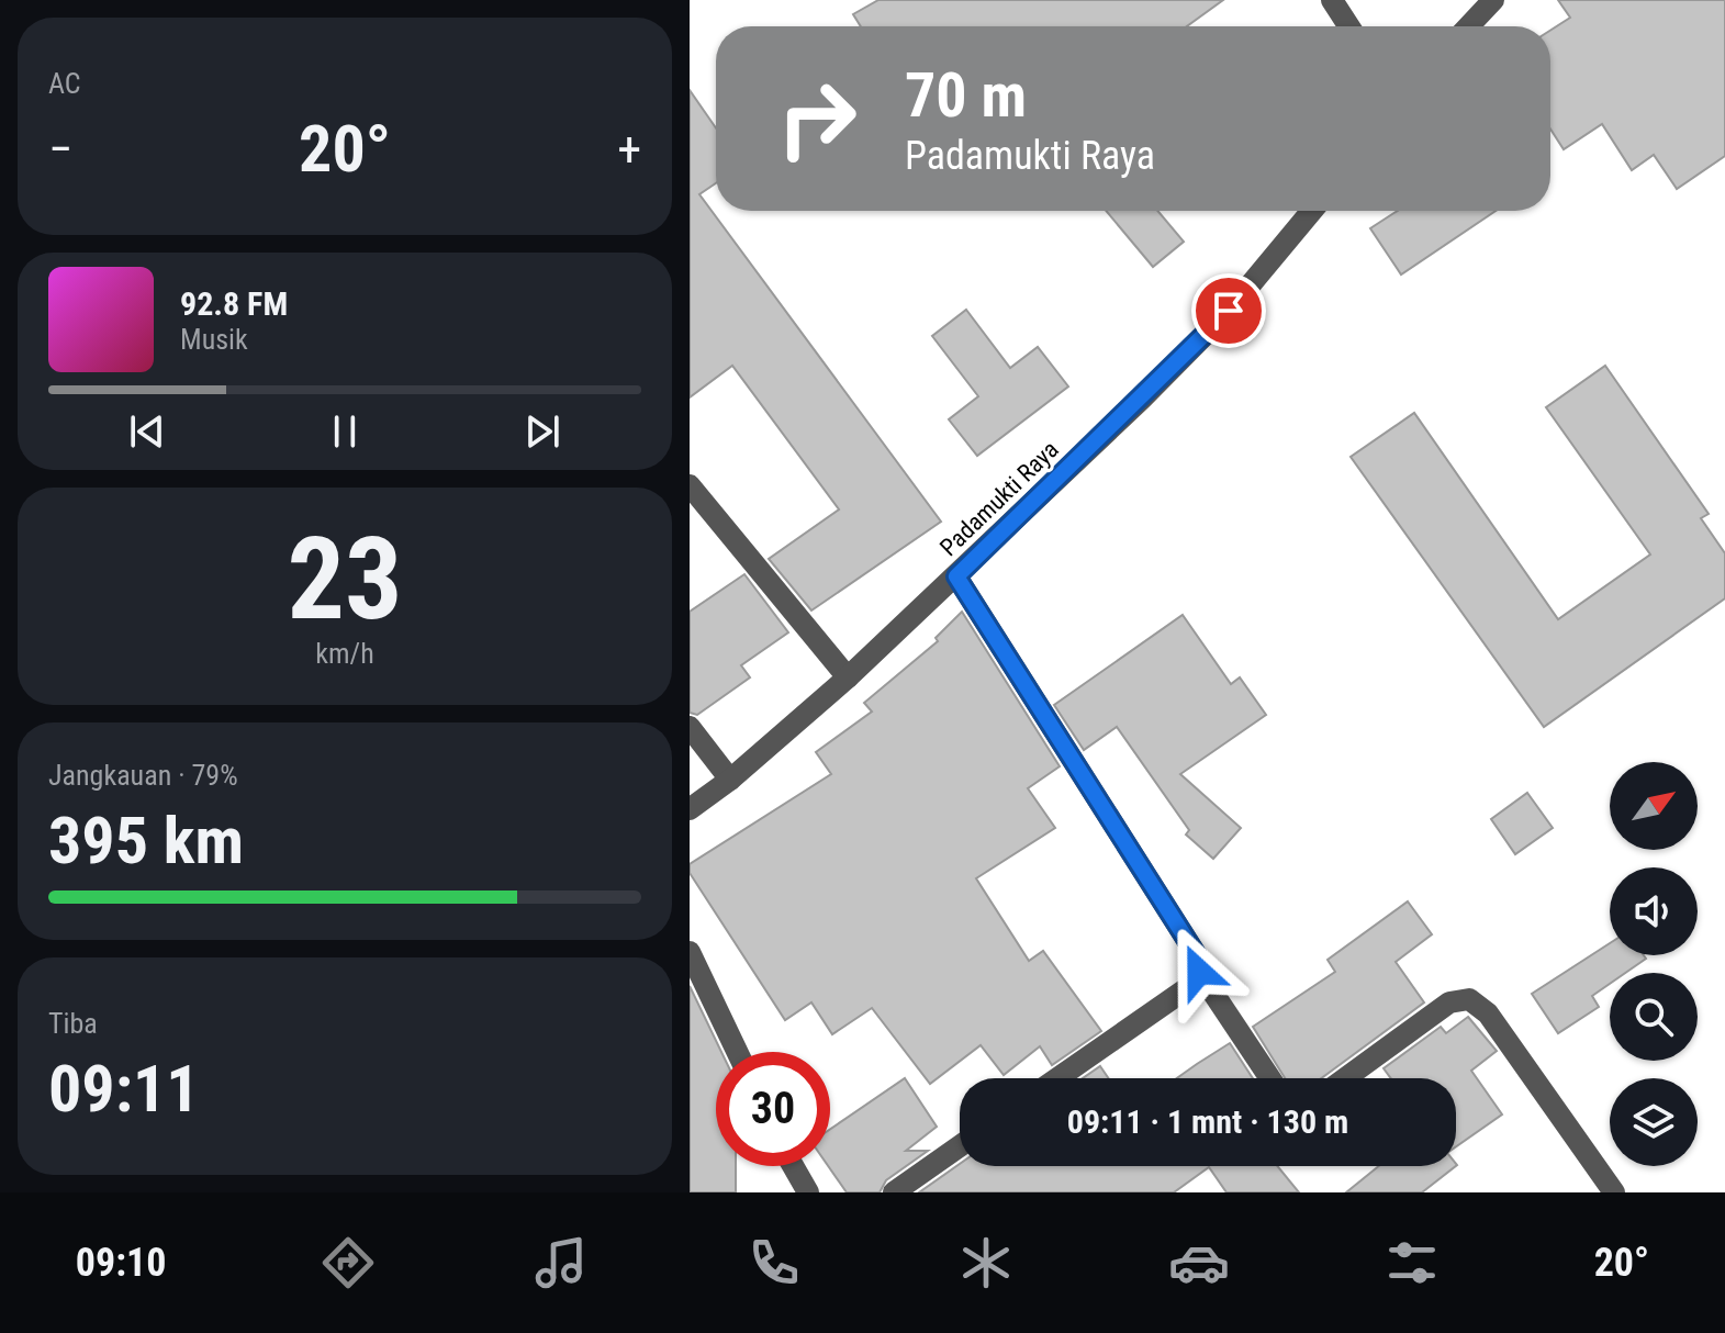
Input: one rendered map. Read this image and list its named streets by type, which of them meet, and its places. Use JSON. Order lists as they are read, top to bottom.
{
  "streets": {
    "street": ["Padamukti Raya"]
  },
  "north": "top right",
  "page": {
    "tile": [
      "AC",
      ["23", "km/h"],
      ["Jangkauan · 79%", "395 km"],
      ["Tiba", "09:11"]
    ],
    "turn": ["70 m", "Padamukti Raya"],
    "heat": ["−", "20°", "+"],
    "song": ["92.8 FM", "Musik"],
    "limit": "30",
    "trip": "09:11 · 1 mnt · 130 m",
    "tabs": ["09:10", "20°"]
  }
}
